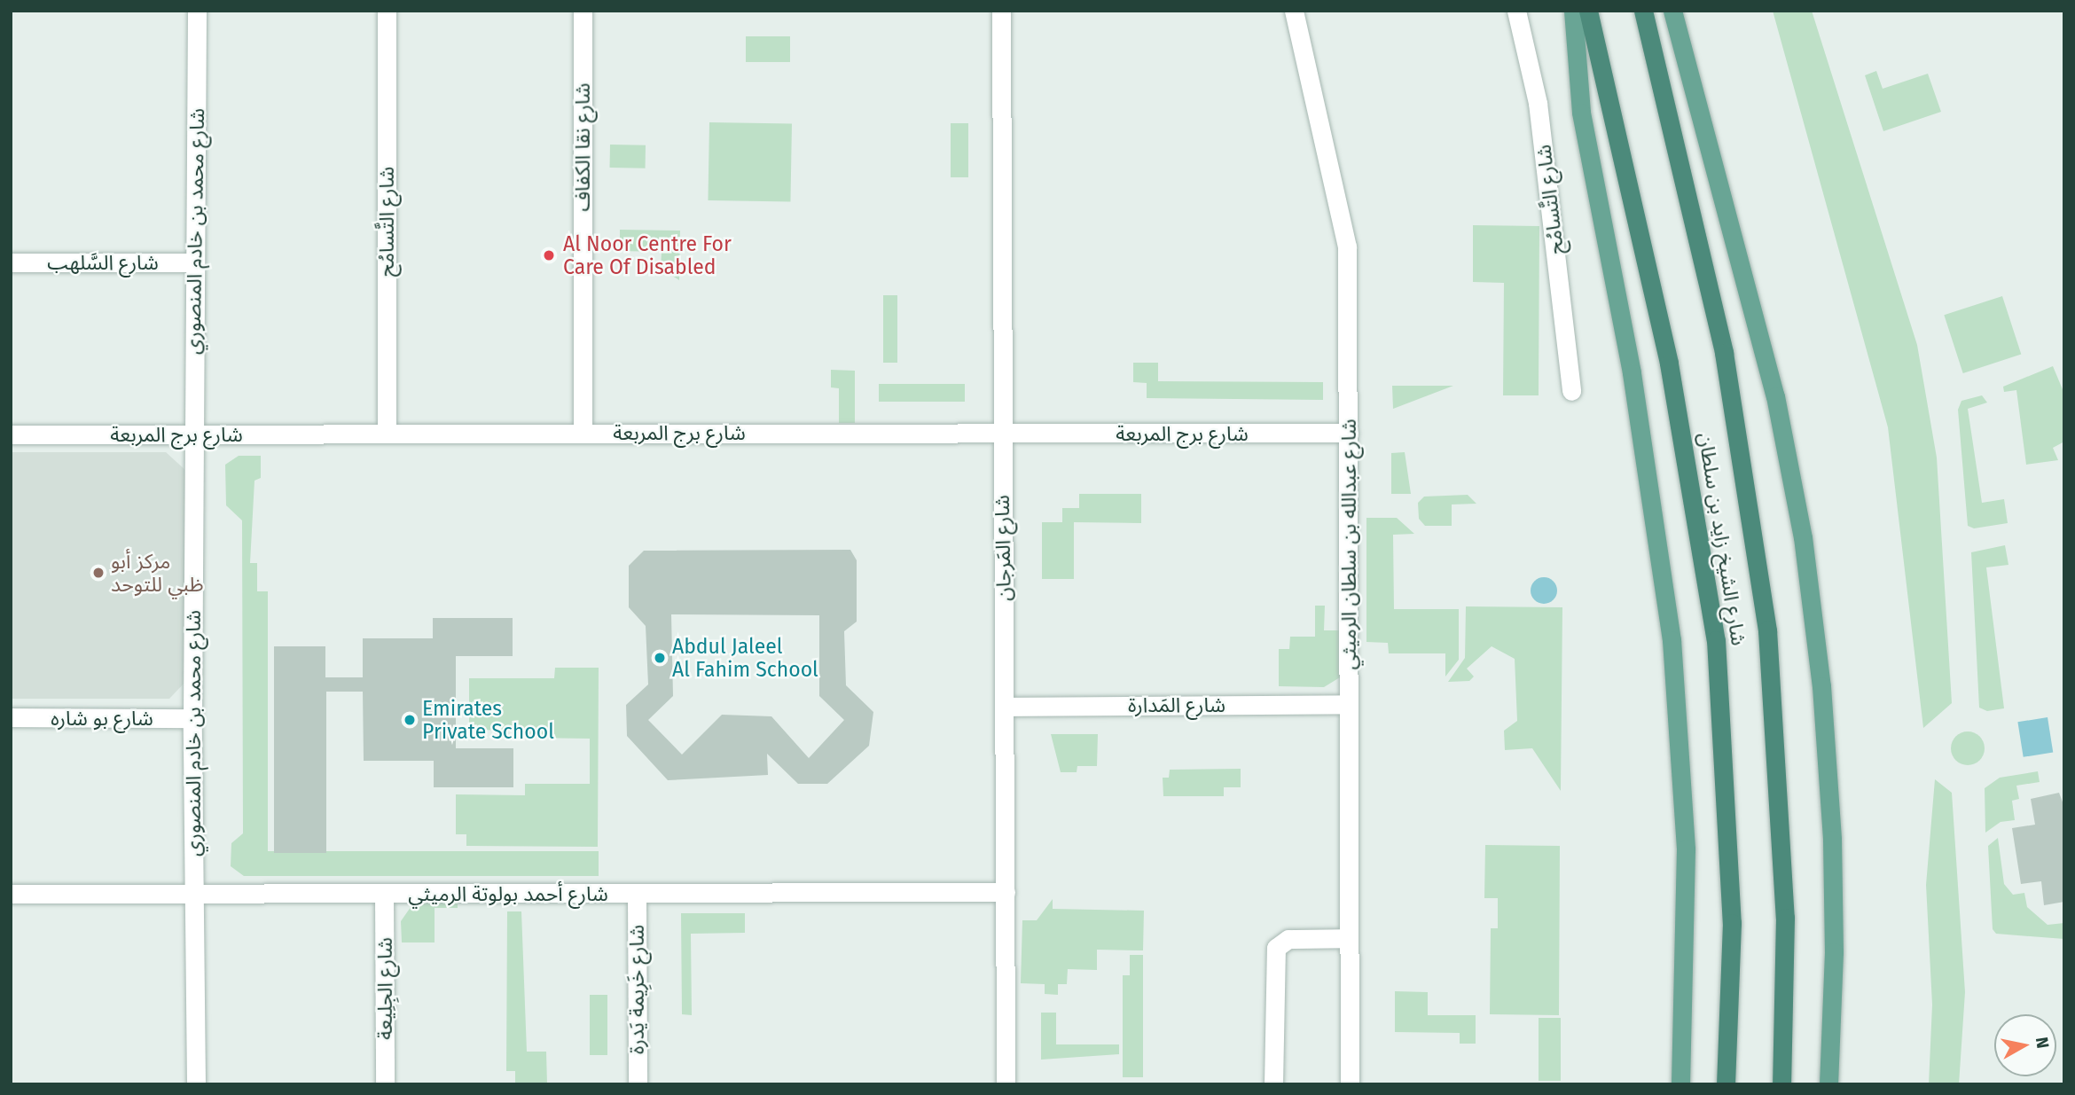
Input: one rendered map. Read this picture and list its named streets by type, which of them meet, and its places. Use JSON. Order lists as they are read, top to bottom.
{
  "streets": {
    "highway": ["شارع الشيخ زايد بن سلطان"],
    "street": [
      "شارع نقا الكفاف",
      "شارع التَّسامُح",
      "شارع محمد بن خادم المنصوري",
      "شارع السَّلهب",
      "شارع برج المربعة",
      "شارع عبدالله بن سلطان الرميثي",
      "شارع المَرجان",
      "شارع المَدارة",
      "شارع بو شاره",
      "شارع أحمد بولوتة الرميثي",
      "شارع الجِلِيعة",
      "شارع خَرِيمة يَدرة"
    ]
  },
  "crossings": [
    ["شارع نقا الكفاف", "شارع برج المربعة"],
    ["شارع التَّسامُح", "شارع برج المربعة"],
    ["شارع محمد بن خادم المنصوري", "شارع السَّلهب"],
    ["شارع محمد بن خادم المنصوري", "شارع برج المربعة"],
    ["شارع محمد بن خادم المنصوري", "شارع بو شاره"],
    ["شارع محمد بن خادم المنصوري", "شارع أحمد بولوتة الرميثي"],
    ["شارع برج المربعة", "شارع عبدالله بن سلطان الرميثي"],
    ["شارع برج المربعة", "شارع المَرجان"],
    ["شارع عبدالله بن سلطان الرميثي", "شارع المَدارة"],
    ["شارع المَرجان", "شارع المَدارة"],
    ["شارع المَرجان", "شارع أحمد بولوتة الرميثي"],
    ["شارع أحمد بولوتة الرميثي", "شارع الجِلِيعة"],
    ["شارع أحمد بولوتة الرميثي", "شارع خَرِيمة يَدرة"]
  ],
  "places": [
    "Al Noor Centre For Care Of Disabled",
    "مركز أبو ظبي للتوحد",
    "Abdul Jaleel Al Fahim School",
    "Emirates Private School"
  ],
  "north": "right"
}
